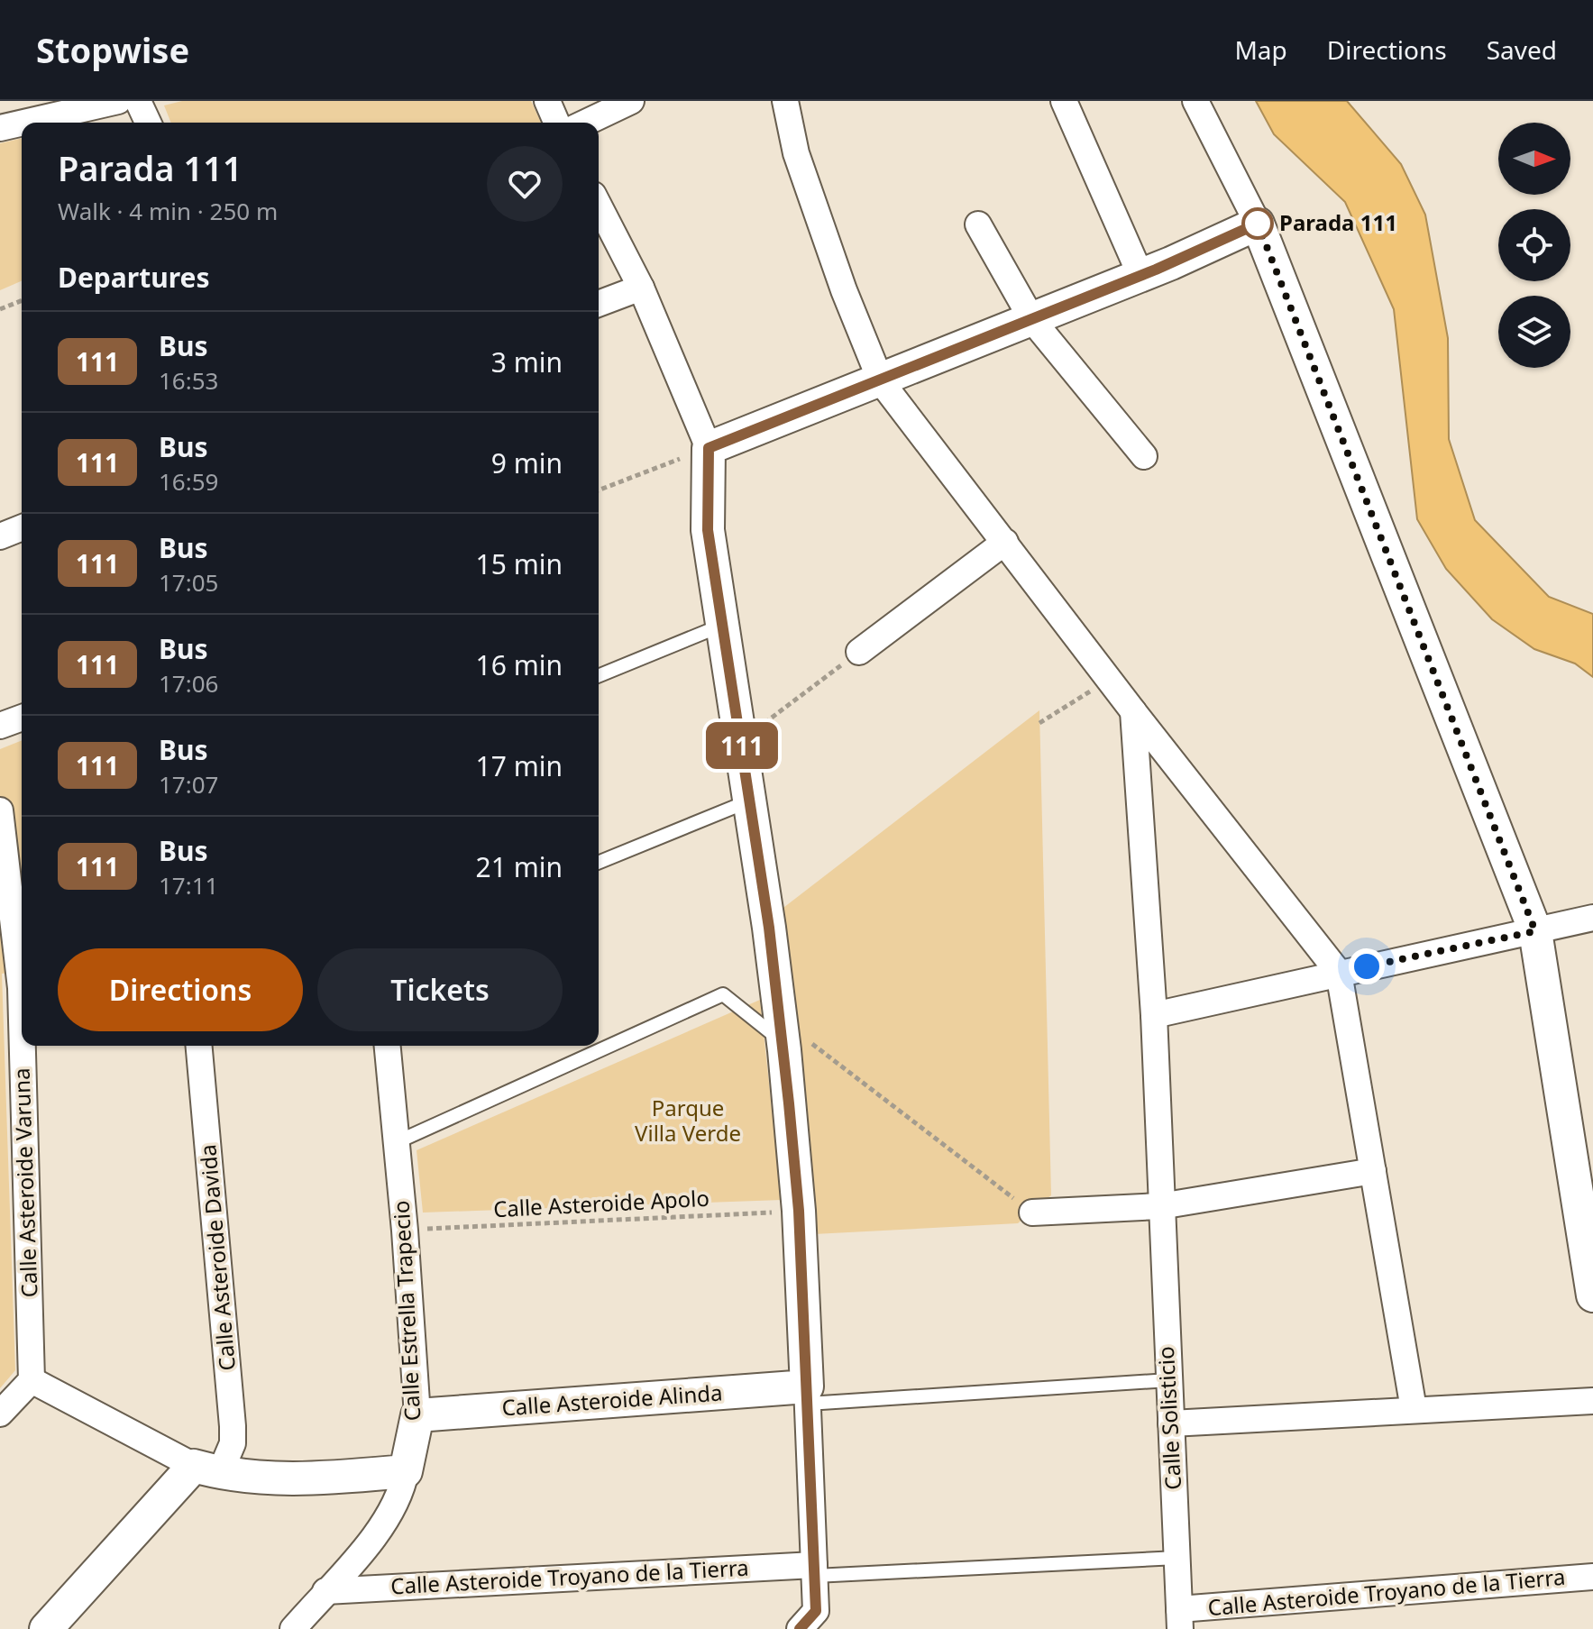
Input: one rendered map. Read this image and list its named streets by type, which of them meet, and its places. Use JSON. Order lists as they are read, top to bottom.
{
  "streets": {
    "street": [
      "Calle Asteroide Varuna",
      "Calle Asteroide Davida",
      "Calle Estrella Trapecio",
      "Calle Asteroide Alinda",
      "Calle Solisticio",
      "Calle Asteroide Troyano de la Tierra"
    ],
    "path": ["Calle Asteroide Apolo"]
  },
  "crossings": [
    ["Calle Asteroide Apolo", "Calle Estrella Trapecio"],
    ["Calle Estrella Trapecio", "Calle Asteroide Alinda"],
    ["Calle Estrella Trapecio", "Calle Asteroide Troyano de la Tierra"],
    ["Calle Asteroide Alinda", "Calle Solisticio"],
    ["Calle Solisticio", "Calle Asteroide Troyano de la Tierra"]
  ],
  "parks": ["Parque Villa Verde"],
  "places": ["Parada 111"],
  "lines": ["bus line 111"],
  "north": "right",
  "page": {
    "header": "Stopwise",
    "nav": ["Map", "Directions", "Saved"],
    "on_map": "111",
    "heading": [
      ["Parada 111", "Walk · 4 min · 250 m"],
      "Departures"
    ],
    "list": [
      {
        "mark": "111",
        "name": "Bus",
        "note": "16:53",
        "value": "3 min"
      },
      {
        "mark": "111",
        "name": "Bus",
        "note": "16:59",
        "value": "9 min"
      },
      {
        "mark": "111",
        "name": "Bus",
        "note": "17:05",
        "value": "15 min"
      },
      {
        "mark": "111",
        "name": "Bus",
        "note": "17:06",
        "value": "16 min"
      },
      {
        "mark": "111",
        "name": "Bus",
        "note": "17:07",
        "value": "17 min"
      },
      {
        "mark": "111",
        "name": "Bus",
        "note": "17:11",
        "value": "21 min"
      }
    ],
    "buttons": ["Directions", "Tickets"]
  }
}
